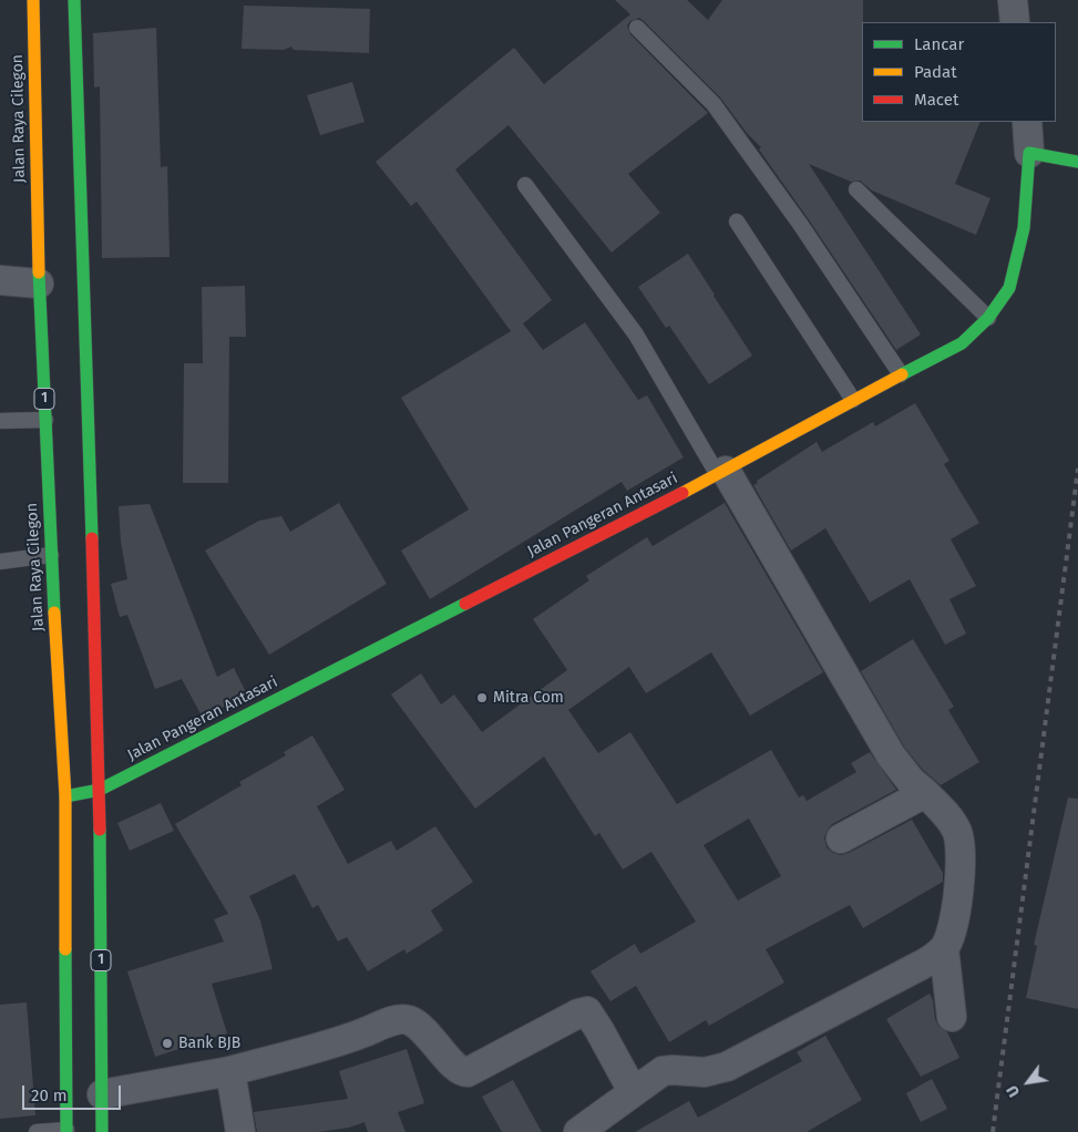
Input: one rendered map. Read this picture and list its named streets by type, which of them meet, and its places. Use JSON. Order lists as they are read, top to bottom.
{
  "streets": {
    "main road": ["Jalan Raya Cilegon", "1", "Jalan Pangeran Antasari"]
  },
  "crossings": [
    ["Jalan Raya Cilegon", "Jalan Pangeran Antasari"],
    ["1", "Jalan Pangeran Antasari"]
  ],
  "places": ["Mitra Com", "Bank BJB"],
  "legend": ["Lancar", "Padat", "Macet"],
  "scale_bar": "20 m",
  "north": "bottom left"
}
